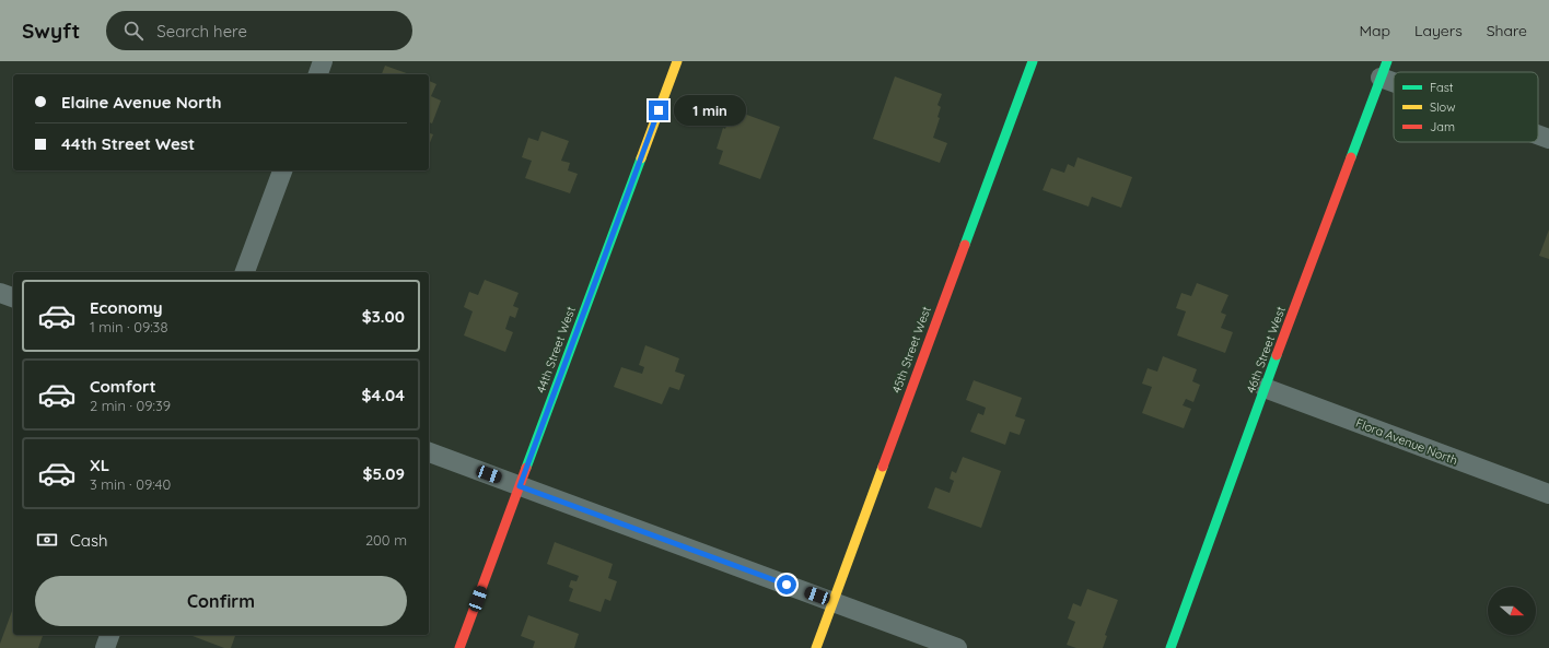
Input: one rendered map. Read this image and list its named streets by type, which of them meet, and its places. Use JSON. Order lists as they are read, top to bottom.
{
  "streets": {
    "street": [
      "44th Street West",
      "45th Street West",
      "46th Street West",
      "Flora Avenue North"
    ]
  },
  "crossings": [
    ["46th Street West", "Flora Avenue North"]
  ],
  "legend": ["Fast", "Slow", "Jam"],
  "north": "right",
  "page": {
    "header": "Swyft",
    "search": "Search here",
    "nav": ["Map", "Layers", "Share"],
    "banner": ["Elaine Avenue North", "44th Street West"],
    "bubble": "1 min",
    "list": [
      {
        "name": "Economy",
        "note": "1 min · 09:38",
        "value": "$3.00"
      },
      {
        "name": "Comfort",
        "note": "2 min · 09:39",
        "value": "$4.04"
      },
      {
        "name": "XL",
        "note": "3 min · 09:40",
        "value": "$5.09"
      }
    ],
    "pay": ["Cash", "200 m"],
    "buttons": "Confirm"
  }
}
